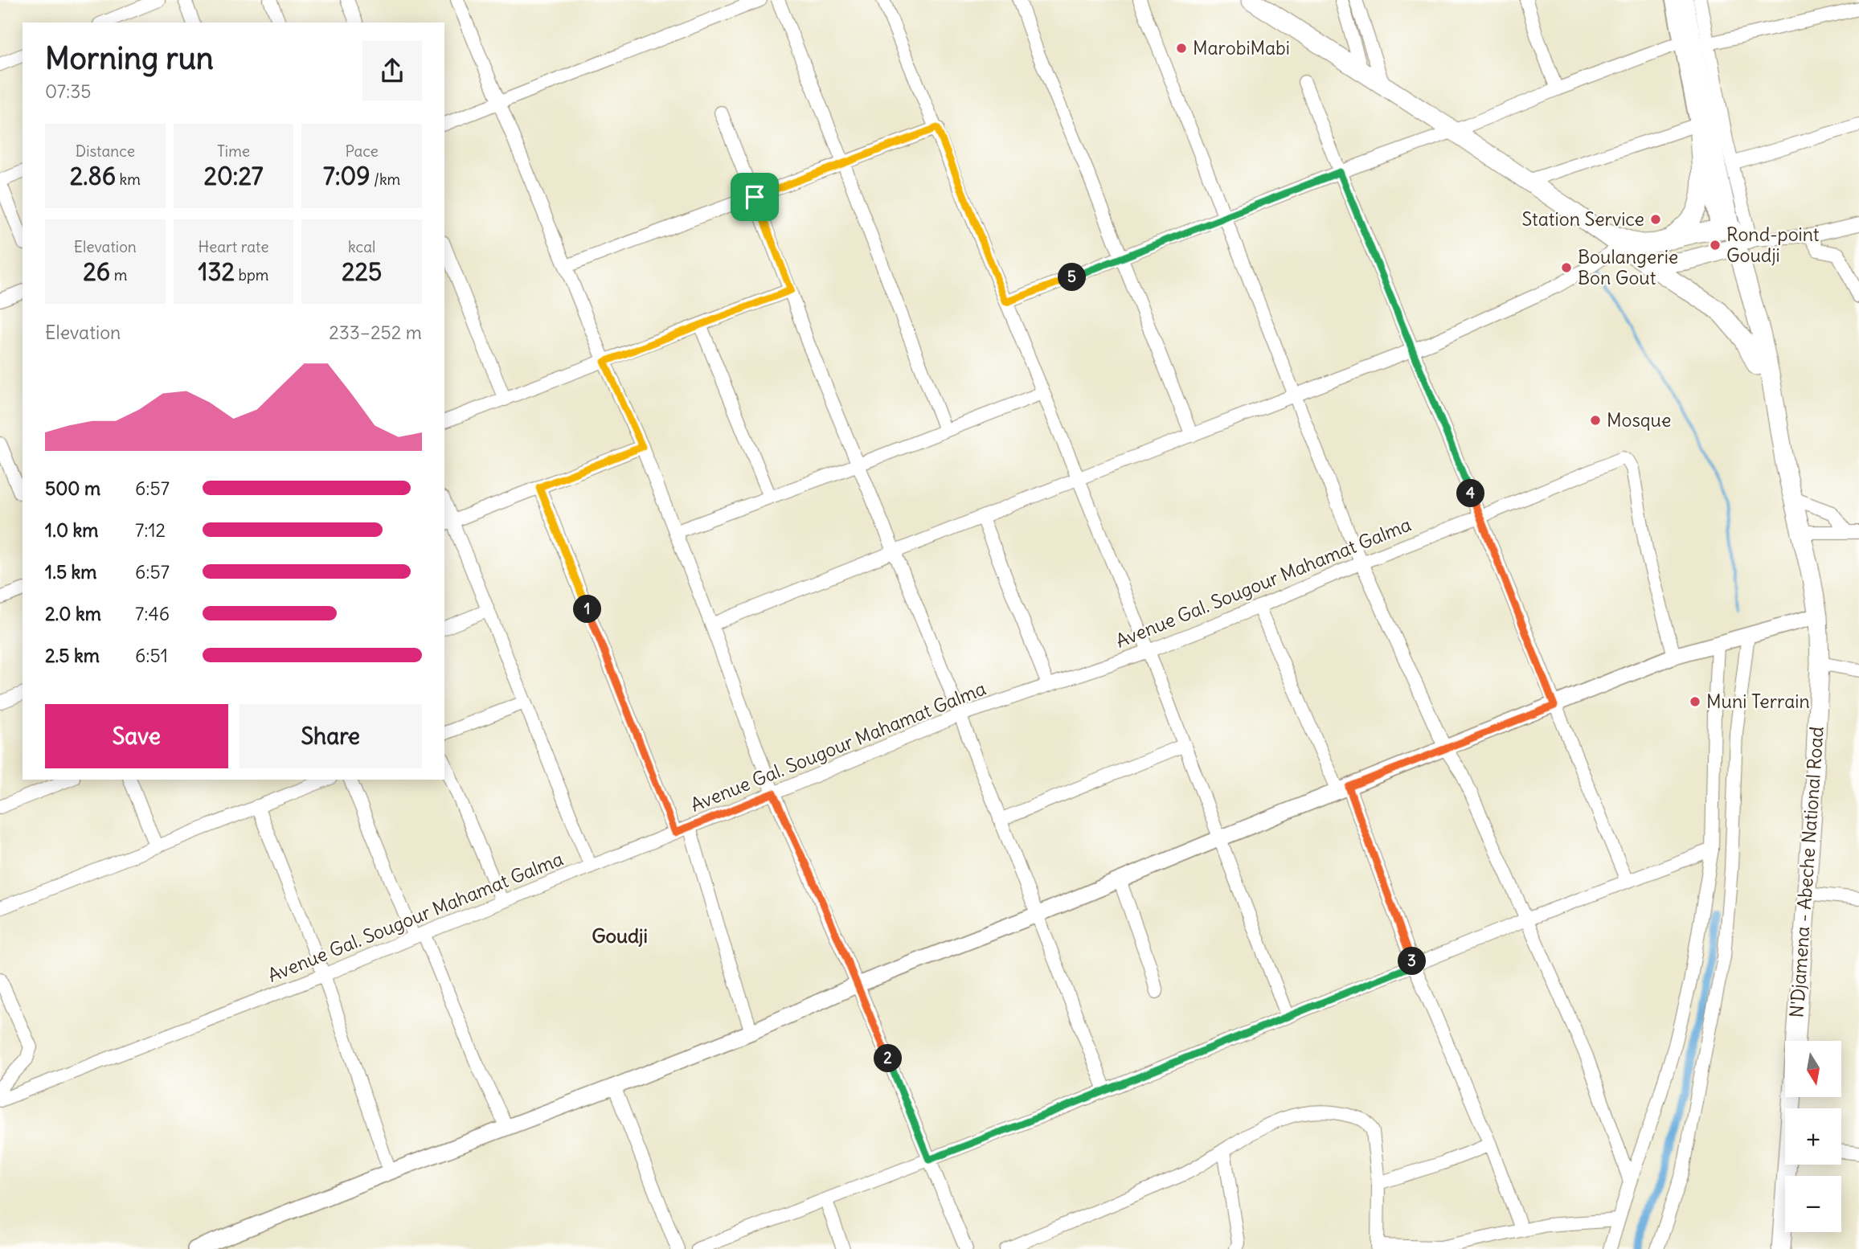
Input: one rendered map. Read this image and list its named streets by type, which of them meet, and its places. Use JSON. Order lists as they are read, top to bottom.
{
  "streets": {
    "highway": ["N'Djamena - Abeche National Road"],
    "street": ["Avenue Gal. Sougour Mahamat Galma"]
  },
  "districts": ["Goudji"],
  "places": [
    "MarobiMabi",
    "Station Service",
    "Rond-point Goudji",
    "Boulangerie Bon Gout",
    "Mosque",
    "Muni Terrain"
  ],
  "north": "bottom",
  "page": {
    "heading": ["Morning run", "07:35"],
    "stats": [
      ["Distance", "2.86 km"],
      ["Time", "20:27"],
      ["Pace", "7:09 /km"],
      ["Elevation", "26 m"],
      ["Heart rate", "132 bpm"],
      ["kcal", "225"]
    ],
    "pins": [
      "5",
      "4",
      "1",
      "3",
      "2"
    ],
    "chart": ["Elevation", "233–252 m"],
    "list": [
      {
        "name": "500 m",
        "note": "6:57"
      },
      {
        "name": "1.0 km",
        "note": "7:12"
      },
      {
        "name": "1.5 km",
        "note": "6:57"
      },
      {
        "name": "2.0 km",
        "note": "7:46"
      },
      {
        "name": "2.5 km",
        "note": "6:51"
      }
    ],
    "buttons": ["Save", "Share"],
    "map_buttons": ["+", "−"]
  }
}
